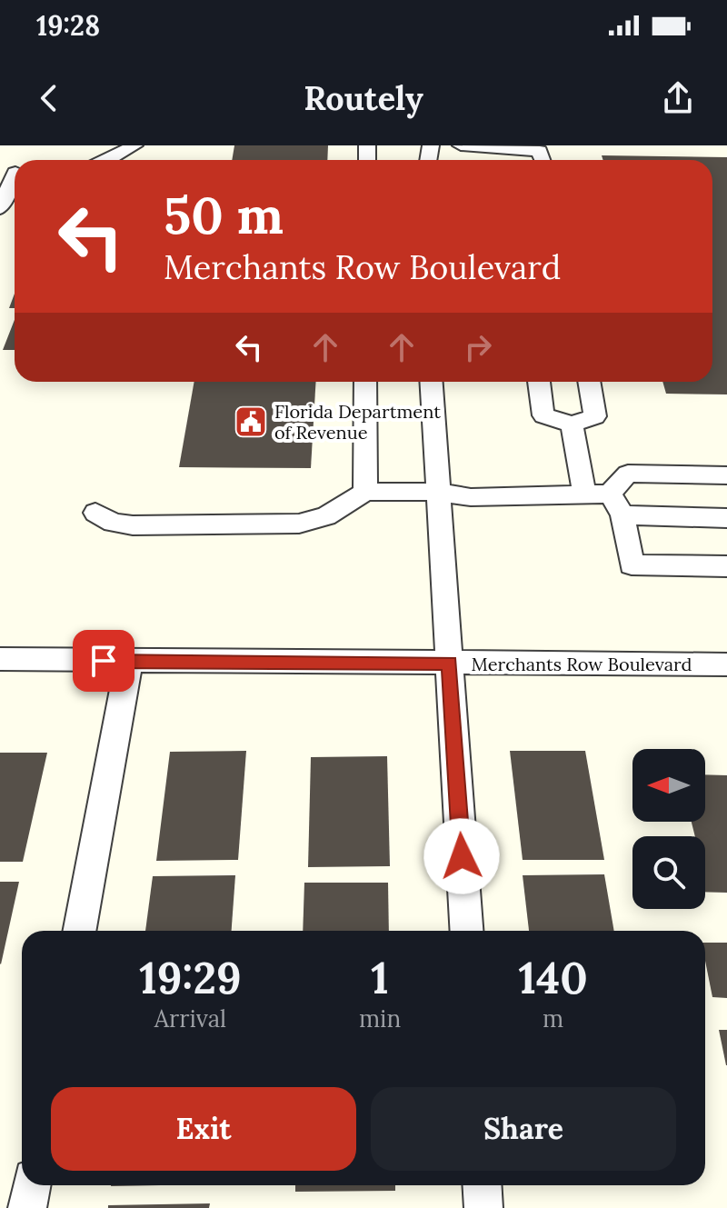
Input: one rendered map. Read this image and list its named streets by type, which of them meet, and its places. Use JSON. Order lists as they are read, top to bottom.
{
  "streets": {
    "street": ["Merchants Row Boulevard"]
  },
  "places": {
    "public building": ["Florida Department of Revenue"]
  },
  "north": "left",
  "page": {
    "status": "19:28",
    "header": "Routely",
    "turn": ["50 m", "Merchants Row Boulevard"],
    "eta": [
      "19:29",
      "Arrival",
      "1",
      "min",
      "140",
      "m"
    ],
    "buttons": ["Exit", "Share"]
  }
}
